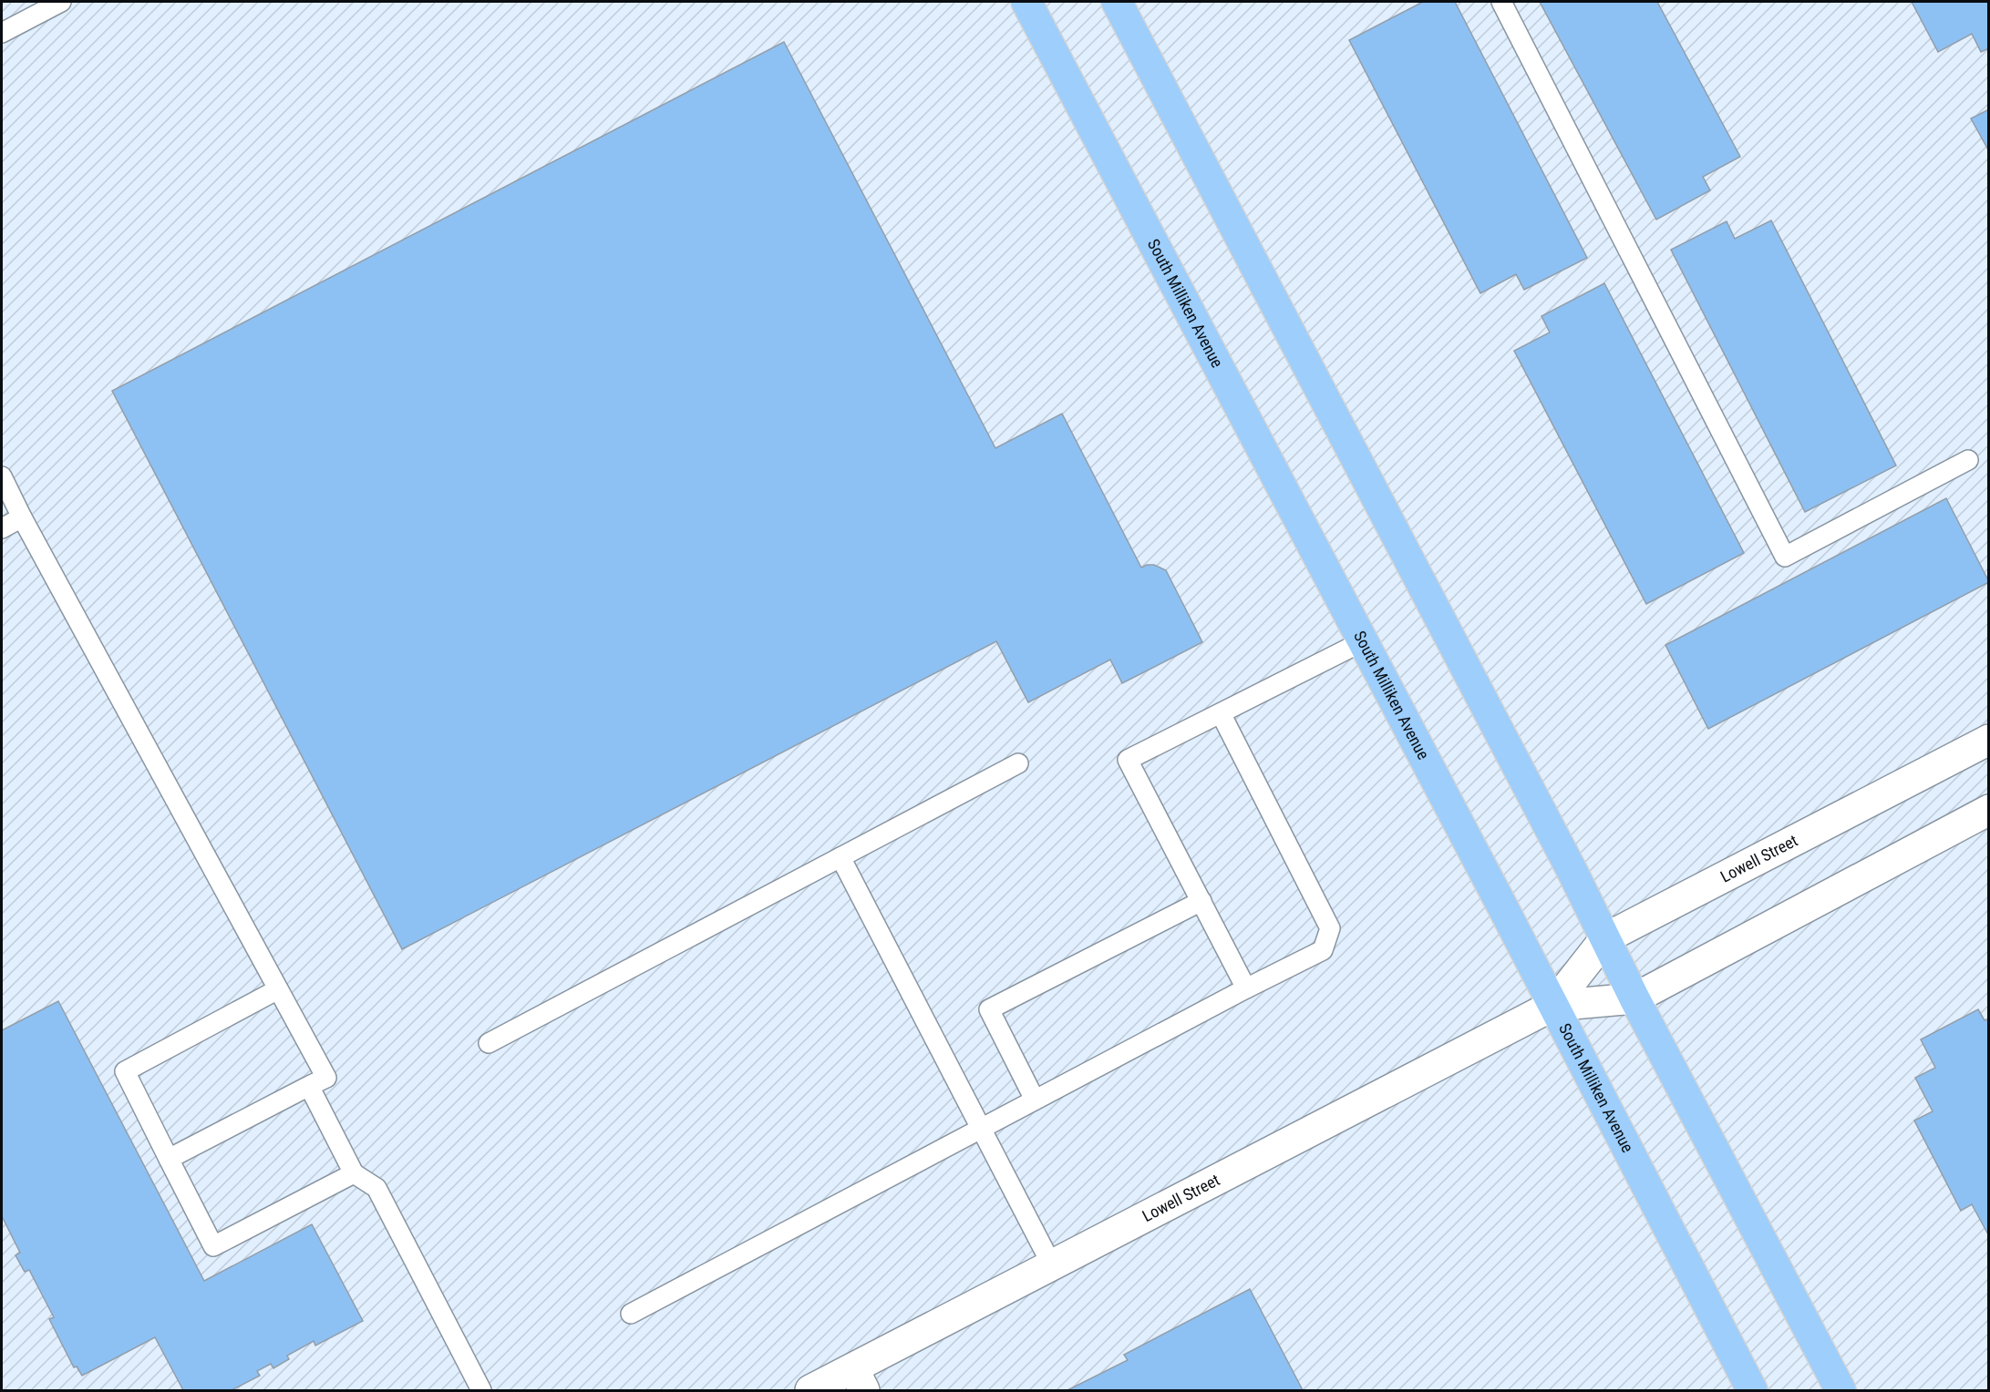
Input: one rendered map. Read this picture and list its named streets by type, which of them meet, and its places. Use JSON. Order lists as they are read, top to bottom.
{
  "streets": {
    "main road": ["South Milliken Avenue"],
    "street": ["Lowell Street"]
  },
  "crossings": [
    ["South Milliken Avenue", "Lowell Street"]
  ]
}
